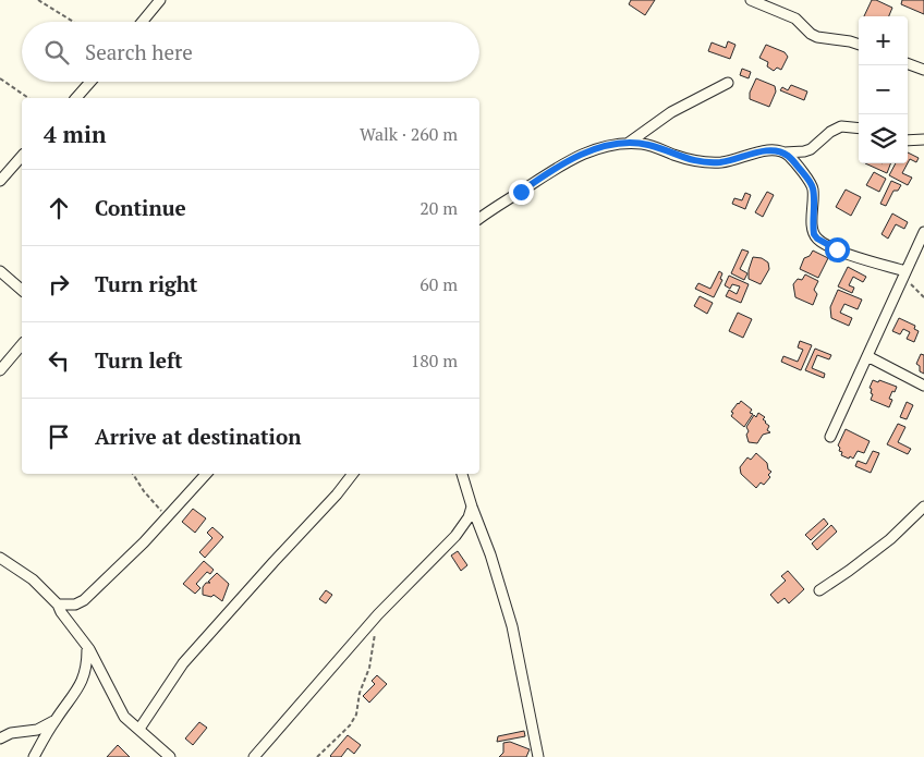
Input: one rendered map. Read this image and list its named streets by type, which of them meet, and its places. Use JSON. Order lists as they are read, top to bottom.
{
  "page": {
    "map_buttons": ["+", "−"],
    "search": "Search here",
    "heading": ["4 min", "Walk · 260 m"],
    "list": [
      ["Continue", "20 m"],
      ["Turn right", "60 m"],
      ["Turn left", "180 m"],
      "Arrive at destination"
    ]
  }
}
